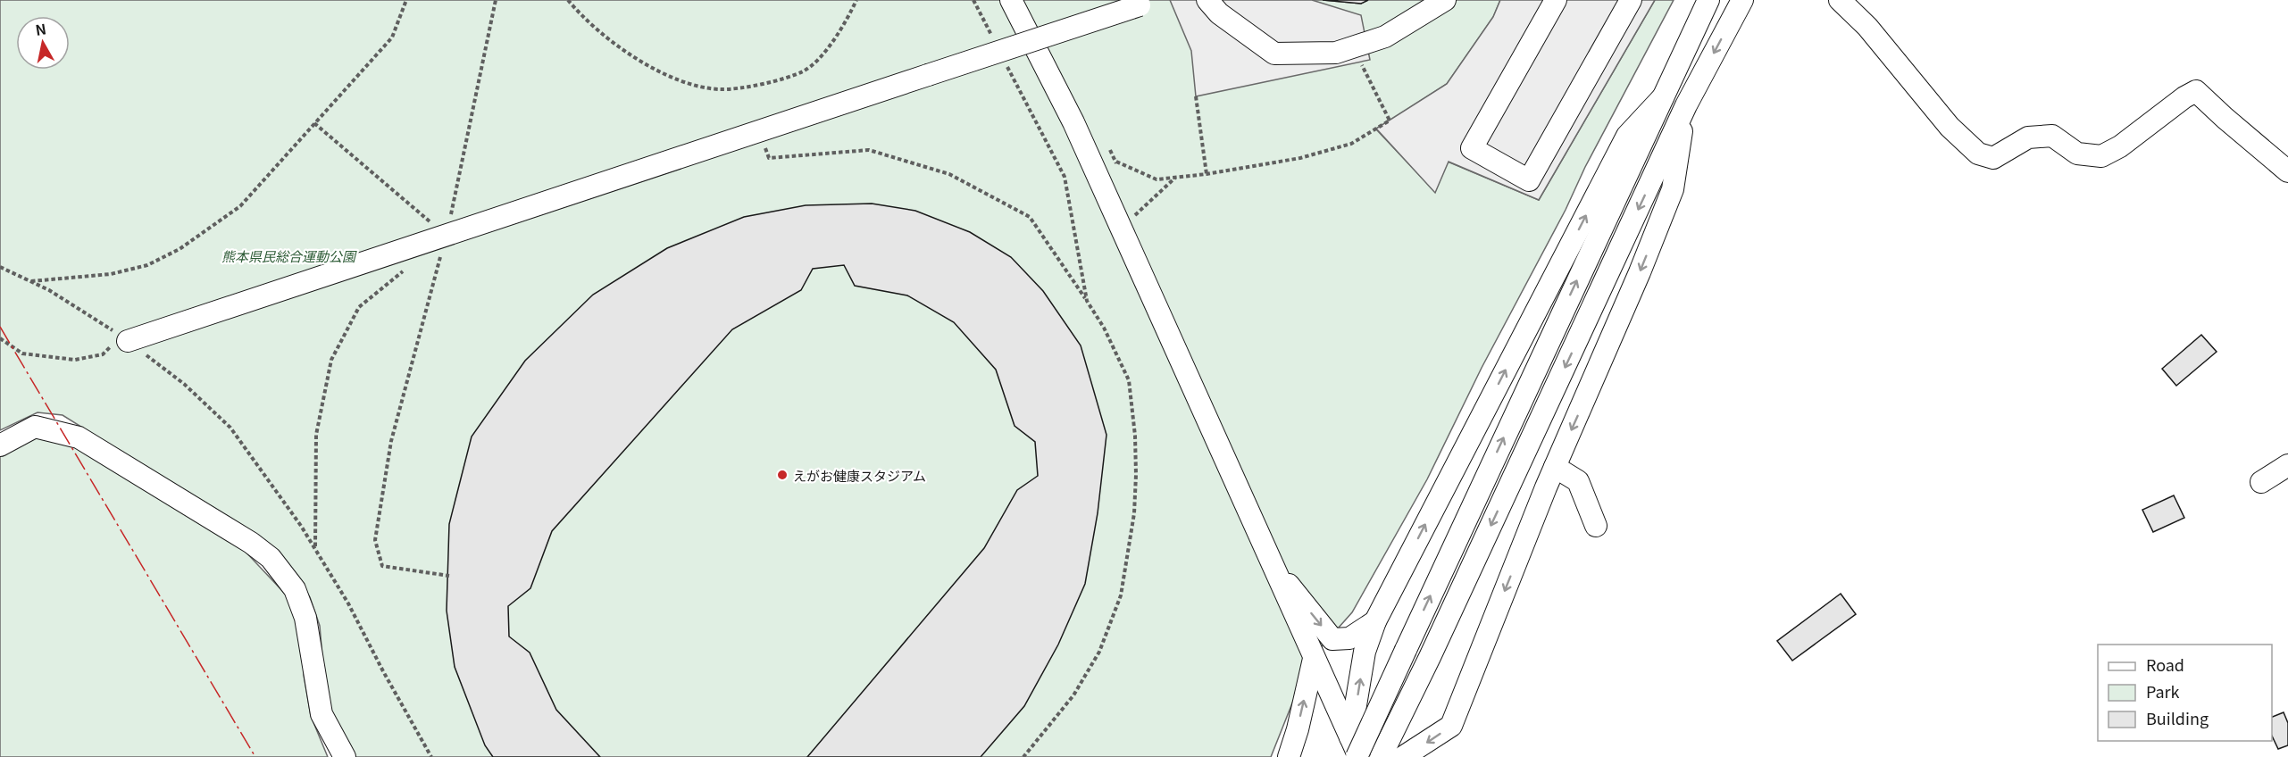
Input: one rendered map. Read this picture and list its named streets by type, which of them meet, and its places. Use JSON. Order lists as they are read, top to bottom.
{
  "parks": ["熊本県民総合運動公園"],
  "places": ["えがお健康スタジアム"],
  "legend": ["Road", "Park", "Building"],
  "north": "top"
}
